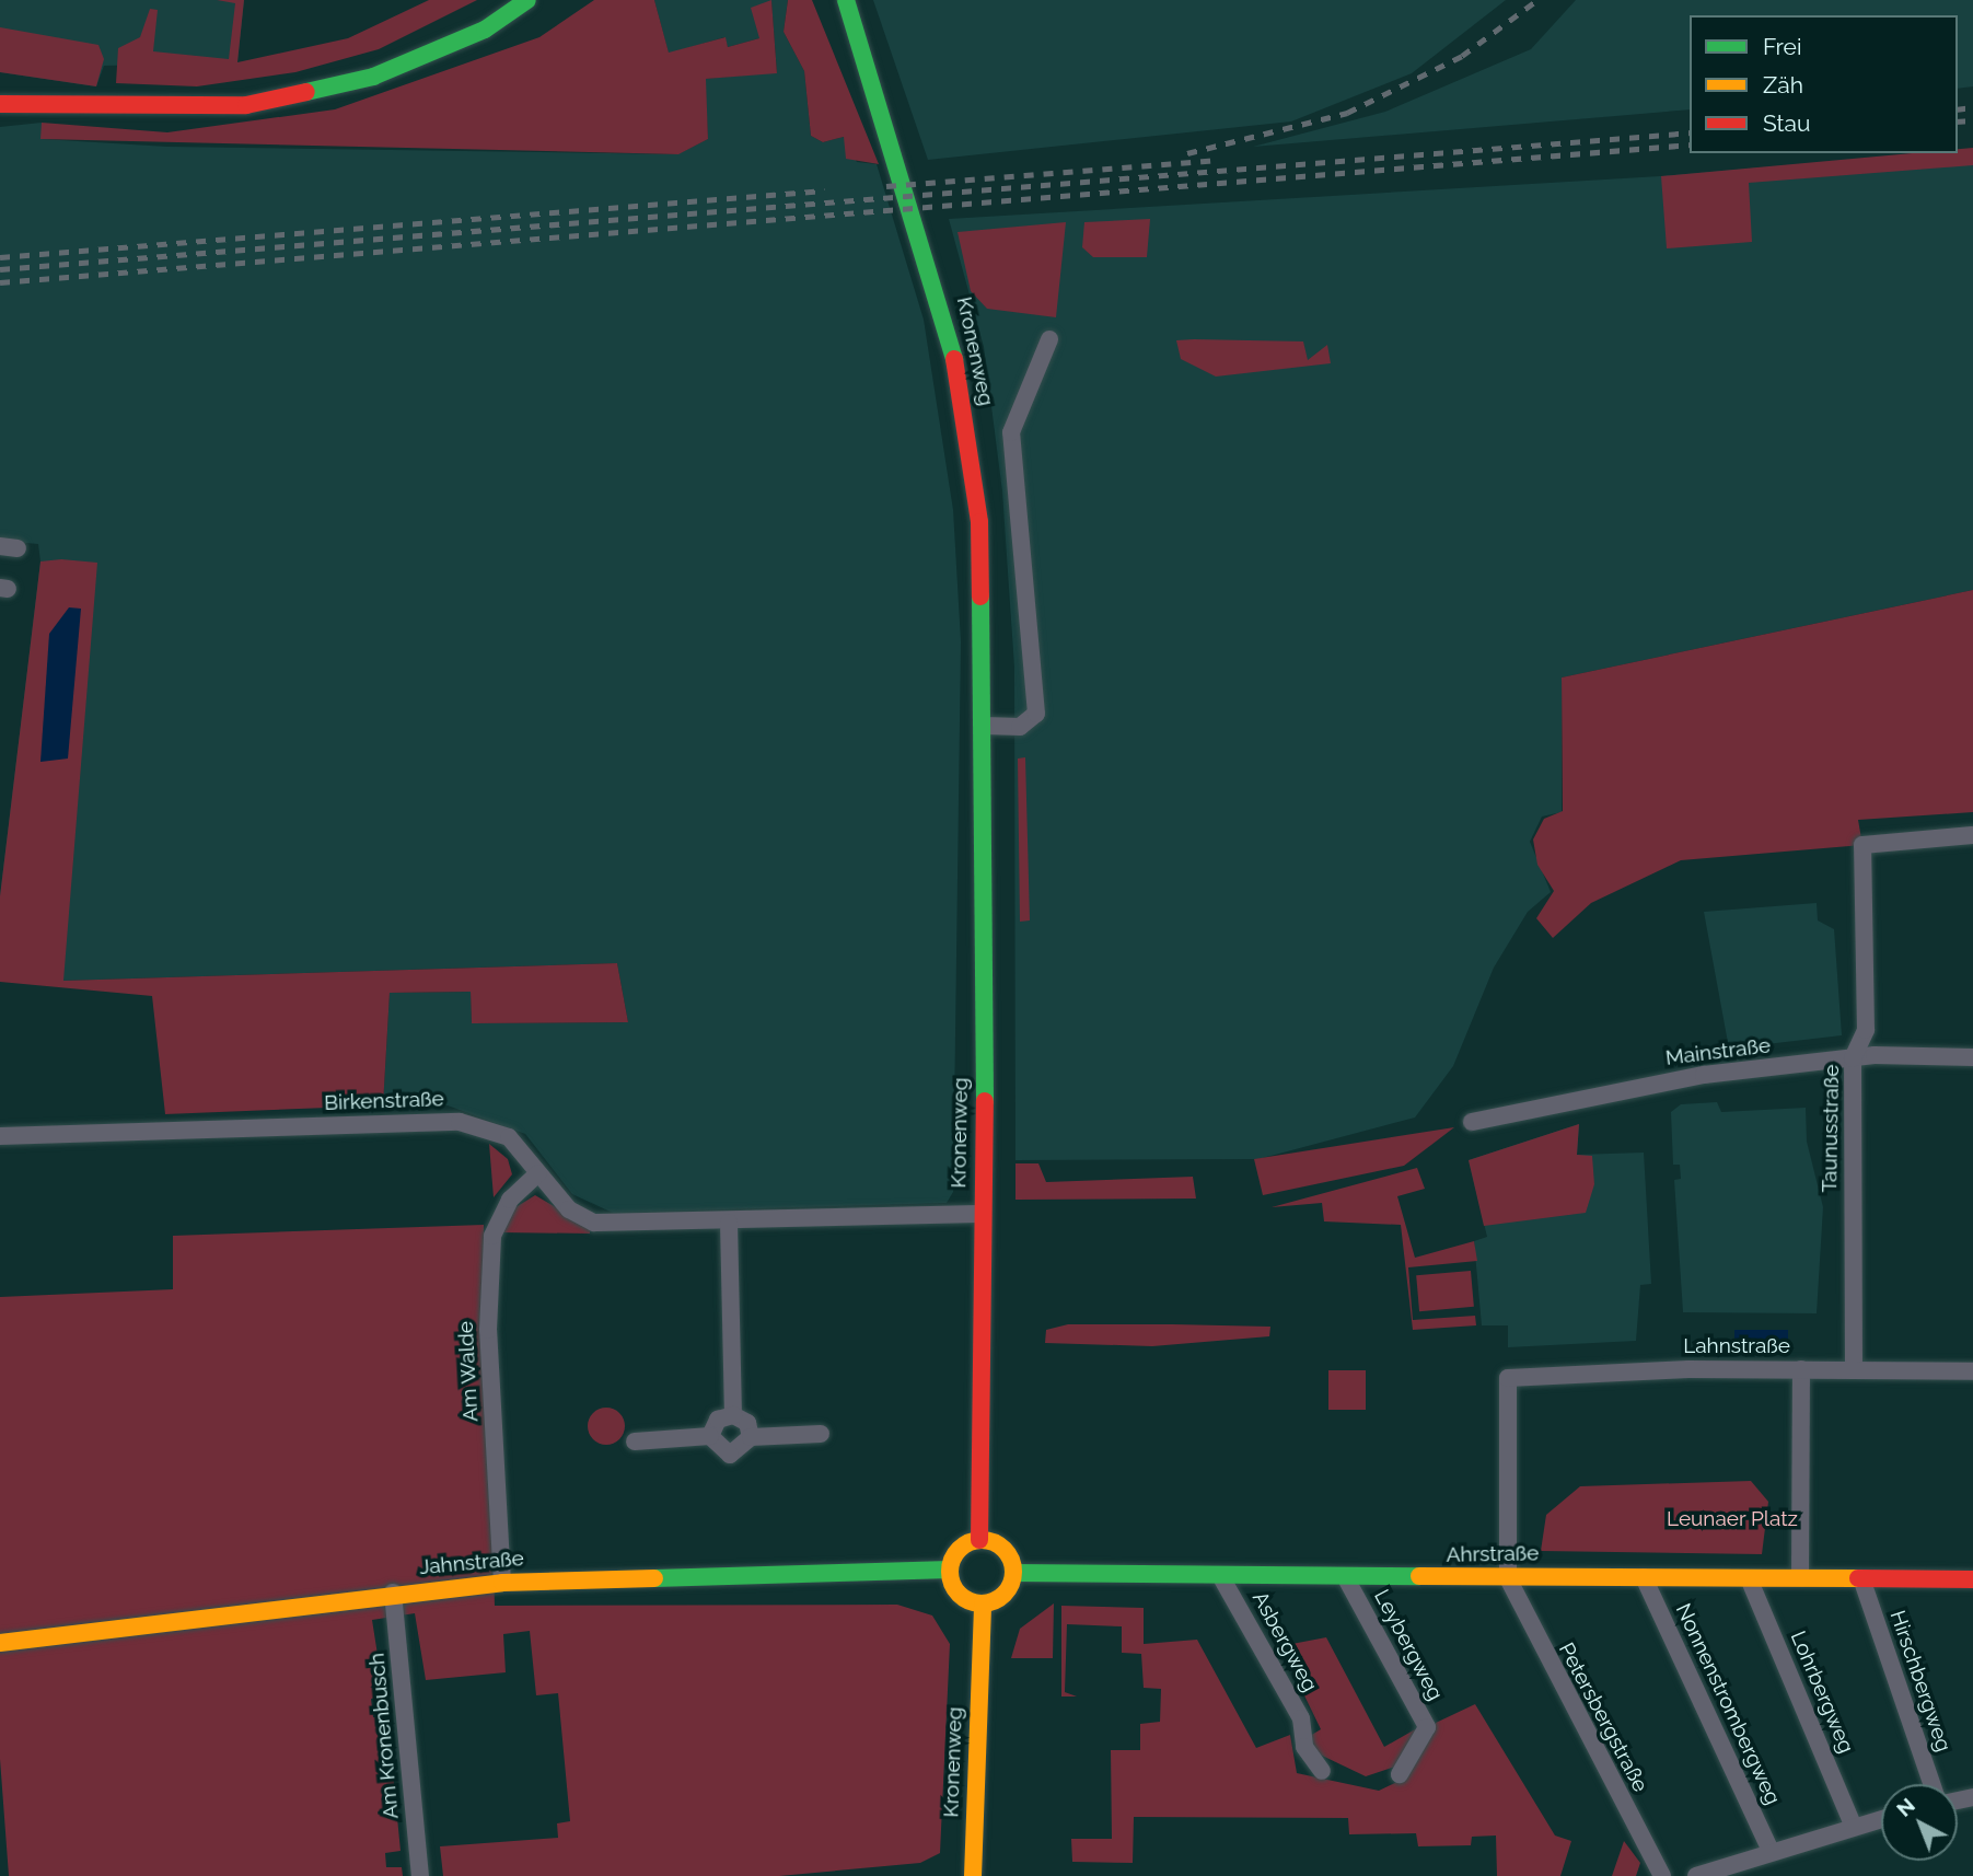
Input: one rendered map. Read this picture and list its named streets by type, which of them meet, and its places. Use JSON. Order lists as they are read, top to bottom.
{
  "streets": {
    "street": [
      "Kronenweg",
      "Mainstraße",
      "Birkenstraße",
      "Taunusstraße",
      "Lahnstraße",
      "Am Walde",
      "Ahrstraße",
      "Jahnstraße",
      "Asbergweg",
      "Leybergweg",
      "Hirschbergweg",
      "Lohrbergweg",
      "Nonnenstrombergweg",
      "Petersbergstraße",
      "Am Kronenbusch"
    ]
  },
  "crossings": [
    ["Kronenweg", "Birkenstraße"],
    ["Kronenweg", "Ahrstraße"],
    ["Kronenweg", "Jahnstraße"],
    ["Mainstraße", "Taunusstraße"],
    ["Birkenstraße", "Am Walde"],
    ["Taunusstraße", "Lahnstraße"],
    ["Lahnstraße", "Ahrstraße"],
    ["Lahnstraße", "Petersbergstraße"],
    ["Am Walde", "Jahnstraße"],
    ["Ahrstraße", "Jahnstraße"],
    ["Ahrstraße", "Asbergweg"],
    ["Ahrstraße", "Leybergweg"],
    ["Ahrstraße", "Hirschbergweg"],
    ["Ahrstraße", "Lohrbergweg"],
    ["Ahrstraße", "Nonnenstrombergweg"],
    ["Ahrstraße", "Petersbergstraße"],
    ["Jahnstraße", "Am Kronenbusch"]
  ],
  "parks": ["Leunaer Platz"],
  "legend": ["Frei", "Zäh", "Stau"],
  "north": "top left"
}
